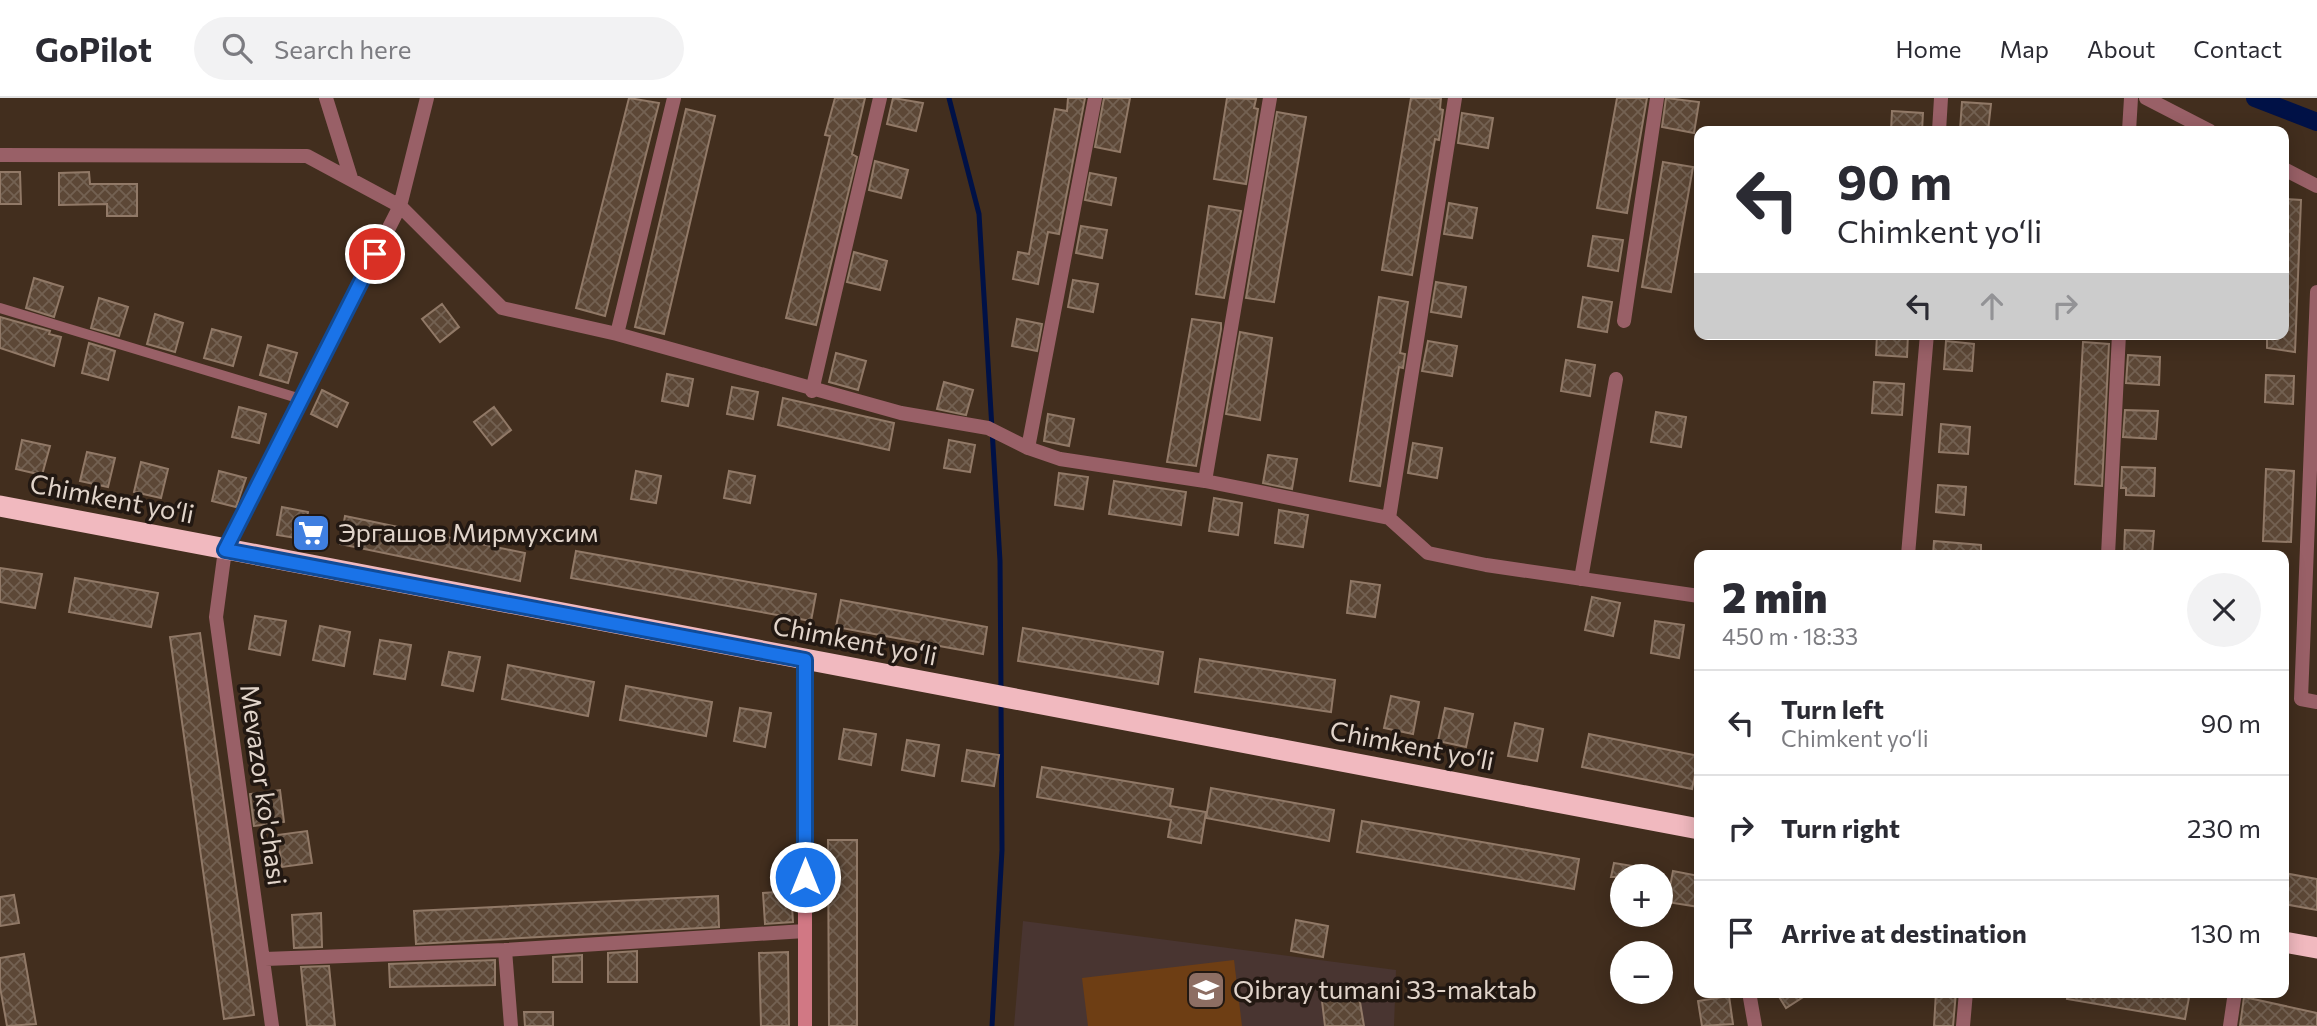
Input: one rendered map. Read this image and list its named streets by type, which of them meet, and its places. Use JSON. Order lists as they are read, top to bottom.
{
  "streets": {
    "highway": ["Chimkent yo‘li"],
    "street": ["Mevazor ko'chasi"]
  },
  "crossings": [
    ["Chimkent yo‘li", "Mevazor ko'chasi"]
  ],
  "places": {
    "supermarket": ["Эргашов Мирмухсим"],
    "school or university": ["Qibray tumani 33-maktab"]
  },
  "page": {
    "header": "GoPilot",
    "search": "Search here",
    "nav": [
      "Home",
      "Map",
      "About",
      "Contact"
    ],
    "turn": ["90 m", "Chimkent yo‘li"],
    "heading": ["2 min", "450 m · 18:33"],
    "list": [
      {
        "name": "Turn left",
        "note": "Chimkent yo‘li",
        "value": "90 m"
      },
      {
        "name": "Turn right",
        "value": "230 m"
      },
      {
        "name": "Arrive at destination",
        "value": "130 m"
      }
    ],
    "map_buttons": ["+", "−"]
  }
}
